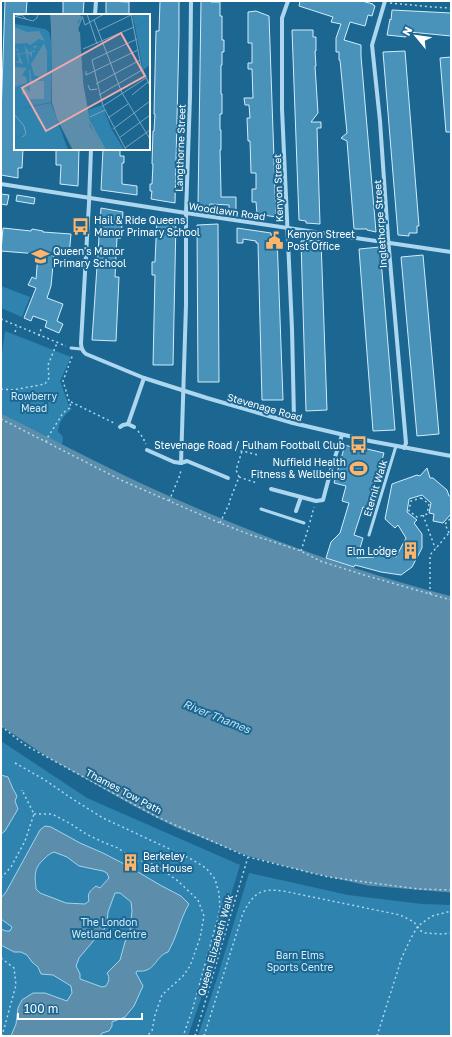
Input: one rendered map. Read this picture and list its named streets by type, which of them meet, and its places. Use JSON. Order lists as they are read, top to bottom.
{
  "streets": {
    "street": [
      "Langthorne Street",
      "Kenyon Street",
      "Woodlawn Road",
      "Inglethorpe Street",
      "Stevenage Road"
    ],
    "lane": ["Eternit Walk"],
    "path": ["Thames Tow Path", "Queen Elizabeth Walk"]
  },
  "crossings": [
    ["Langthorne Street", "Woodlawn Road"],
    ["Langthorne Street", "Stevenage Road"],
    ["Kenyon Street", "Woodlawn Road"],
    ["Kenyon Street", "Stevenage Road"],
    ["Woodlawn Road", "Inglethorpe Street"],
    ["Inglethorpe Street", "Stevenage Road"],
    ["Stevenage Road", "Eternit Walk"],
    ["Thames Tow Path", "Queen Elizabeth Walk"]
  ],
  "water": ["River Thames"],
  "parks": ["Rowberry Mead", "The London Wetland Centre", "Barn Elms Sports Centre"],
  "places": {
    "bus stop": ["Hail & Ride Queens Manor Primary School", "Stevenage Road / Fulham Football Club"],
    "public building": ["Kenyon Street Post Office"],
    "school or university": ["Queen's Manor Primary School"],
    "sports": ["Nuffield Health Fitness & Wellbeing"],
    "building": ["Elm Lodge", "Berkeley Bat House"]
  },
  "scale_bar": "100 m",
  "north": "top left"
}
